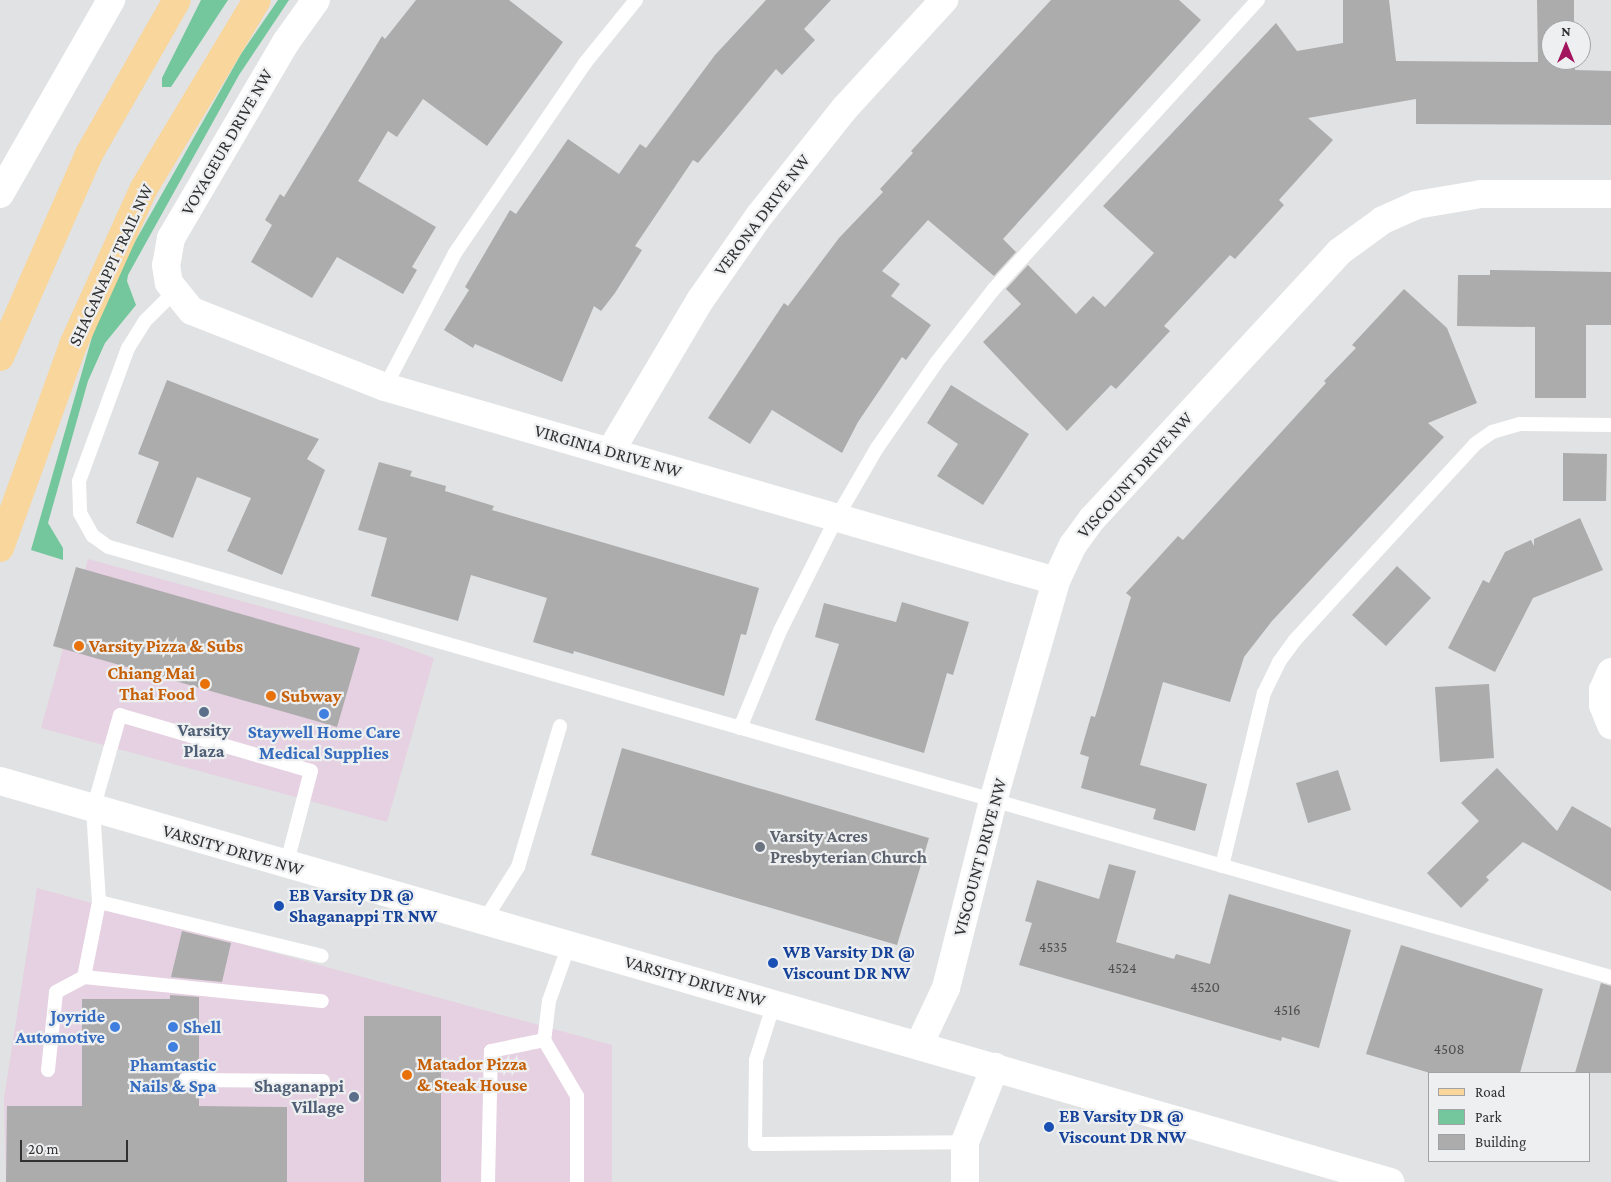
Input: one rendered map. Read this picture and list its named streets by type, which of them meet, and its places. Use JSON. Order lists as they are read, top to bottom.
{
  "streets": {
    "main road": ["SHAGANAPPI TRAIL NW"],
    "street": [
      "VOYAGEUR DRIVE NW",
      "VERONA DRIVE NW",
      "VIRGINIA DRIVE NW",
      "VISCOUNT DRIVE NW",
      "VARSITY DRIVE NW"
    ]
  },
  "crossings": [
    ["VOYAGEUR DRIVE NW", "VIRGINIA DRIVE NW"],
    ["VERONA DRIVE NW", "VIRGINIA DRIVE NW"],
    ["VIRGINIA DRIVE NW", "VISCOUNT DRIVE NW"],
    ["VISCOUNT DRIVE NW", "VARSITY DRIVE NW"]
  ],
  "places": [
    "Varsity Pizza & Subs",
    "Chiang Mai Thai Food",
    "Subway",
    "Varsity Plaza",
    "Staywell Home Care Medical Supplies",
    "Varsity Acres Presbyterian Church",
    "EB Varsity DR @ Shaganappi TR NW",
    "WB Varsity DR @ Viscount DR NW",
    "Joyride Automotive",
    "Shell",
    "Phamtastic Nails & Spa",
    "Matador Pizza & Steak House",
    "Shaganappi Village",
    "EB Varsity DR @ Viscount DR NW"
  ],
  "house_numbers": [
    "4535",
    "4524",
    "4520",
    "4516",
    "4508"
  ],
  "legend": ["Road", "Park", "Building"],
  "scale_bar": "20 m",
  "north": "top"
}
